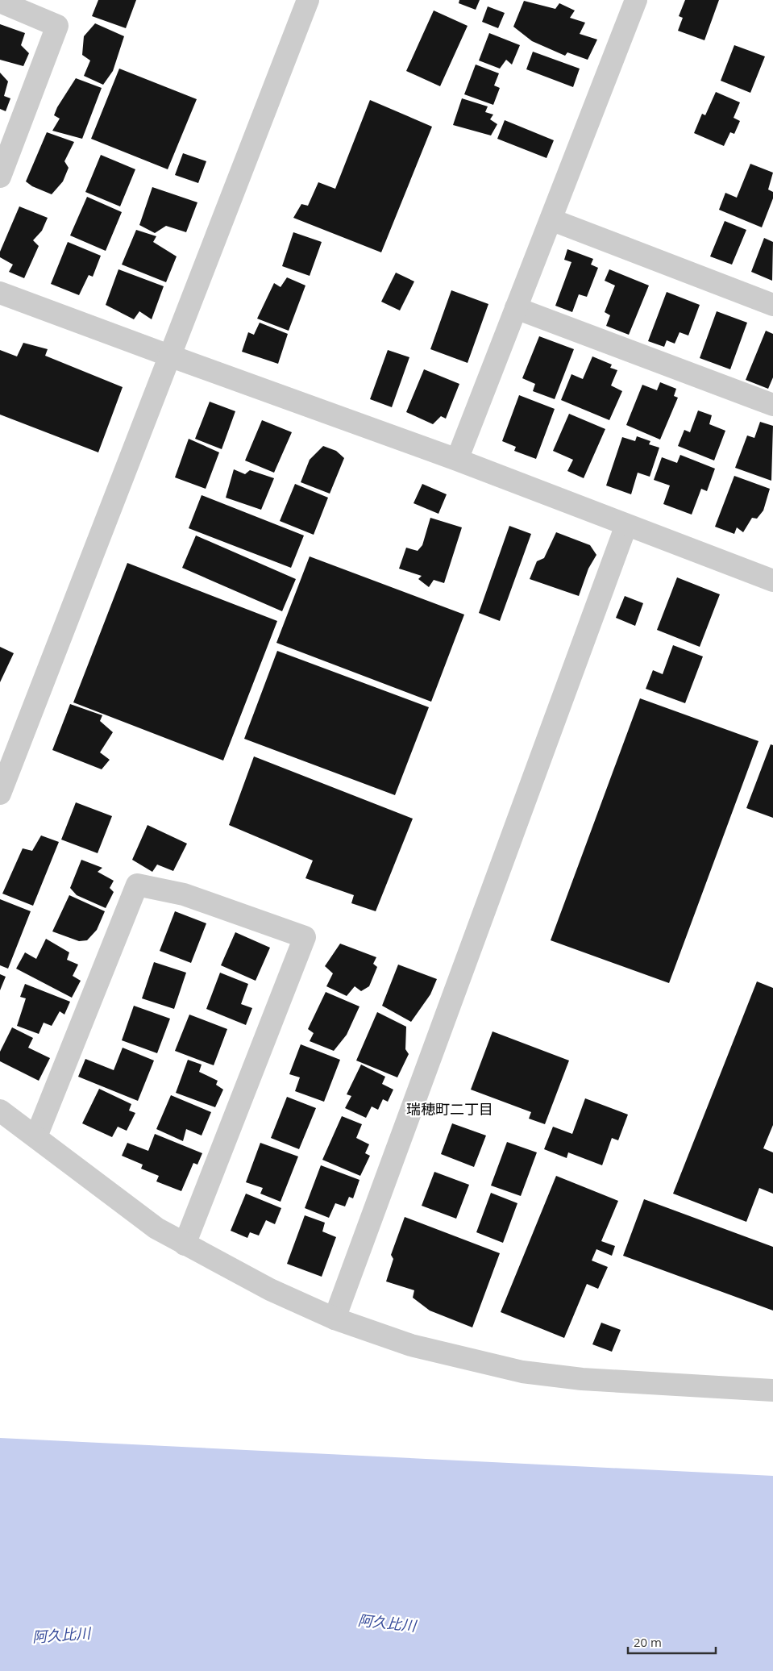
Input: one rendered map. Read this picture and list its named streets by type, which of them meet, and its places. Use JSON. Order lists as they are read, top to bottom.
{
  "districts": ["瑞穂町二丁目"],
  "water": ["阿久比川"],
  "scale_bar": "20 m"
}
